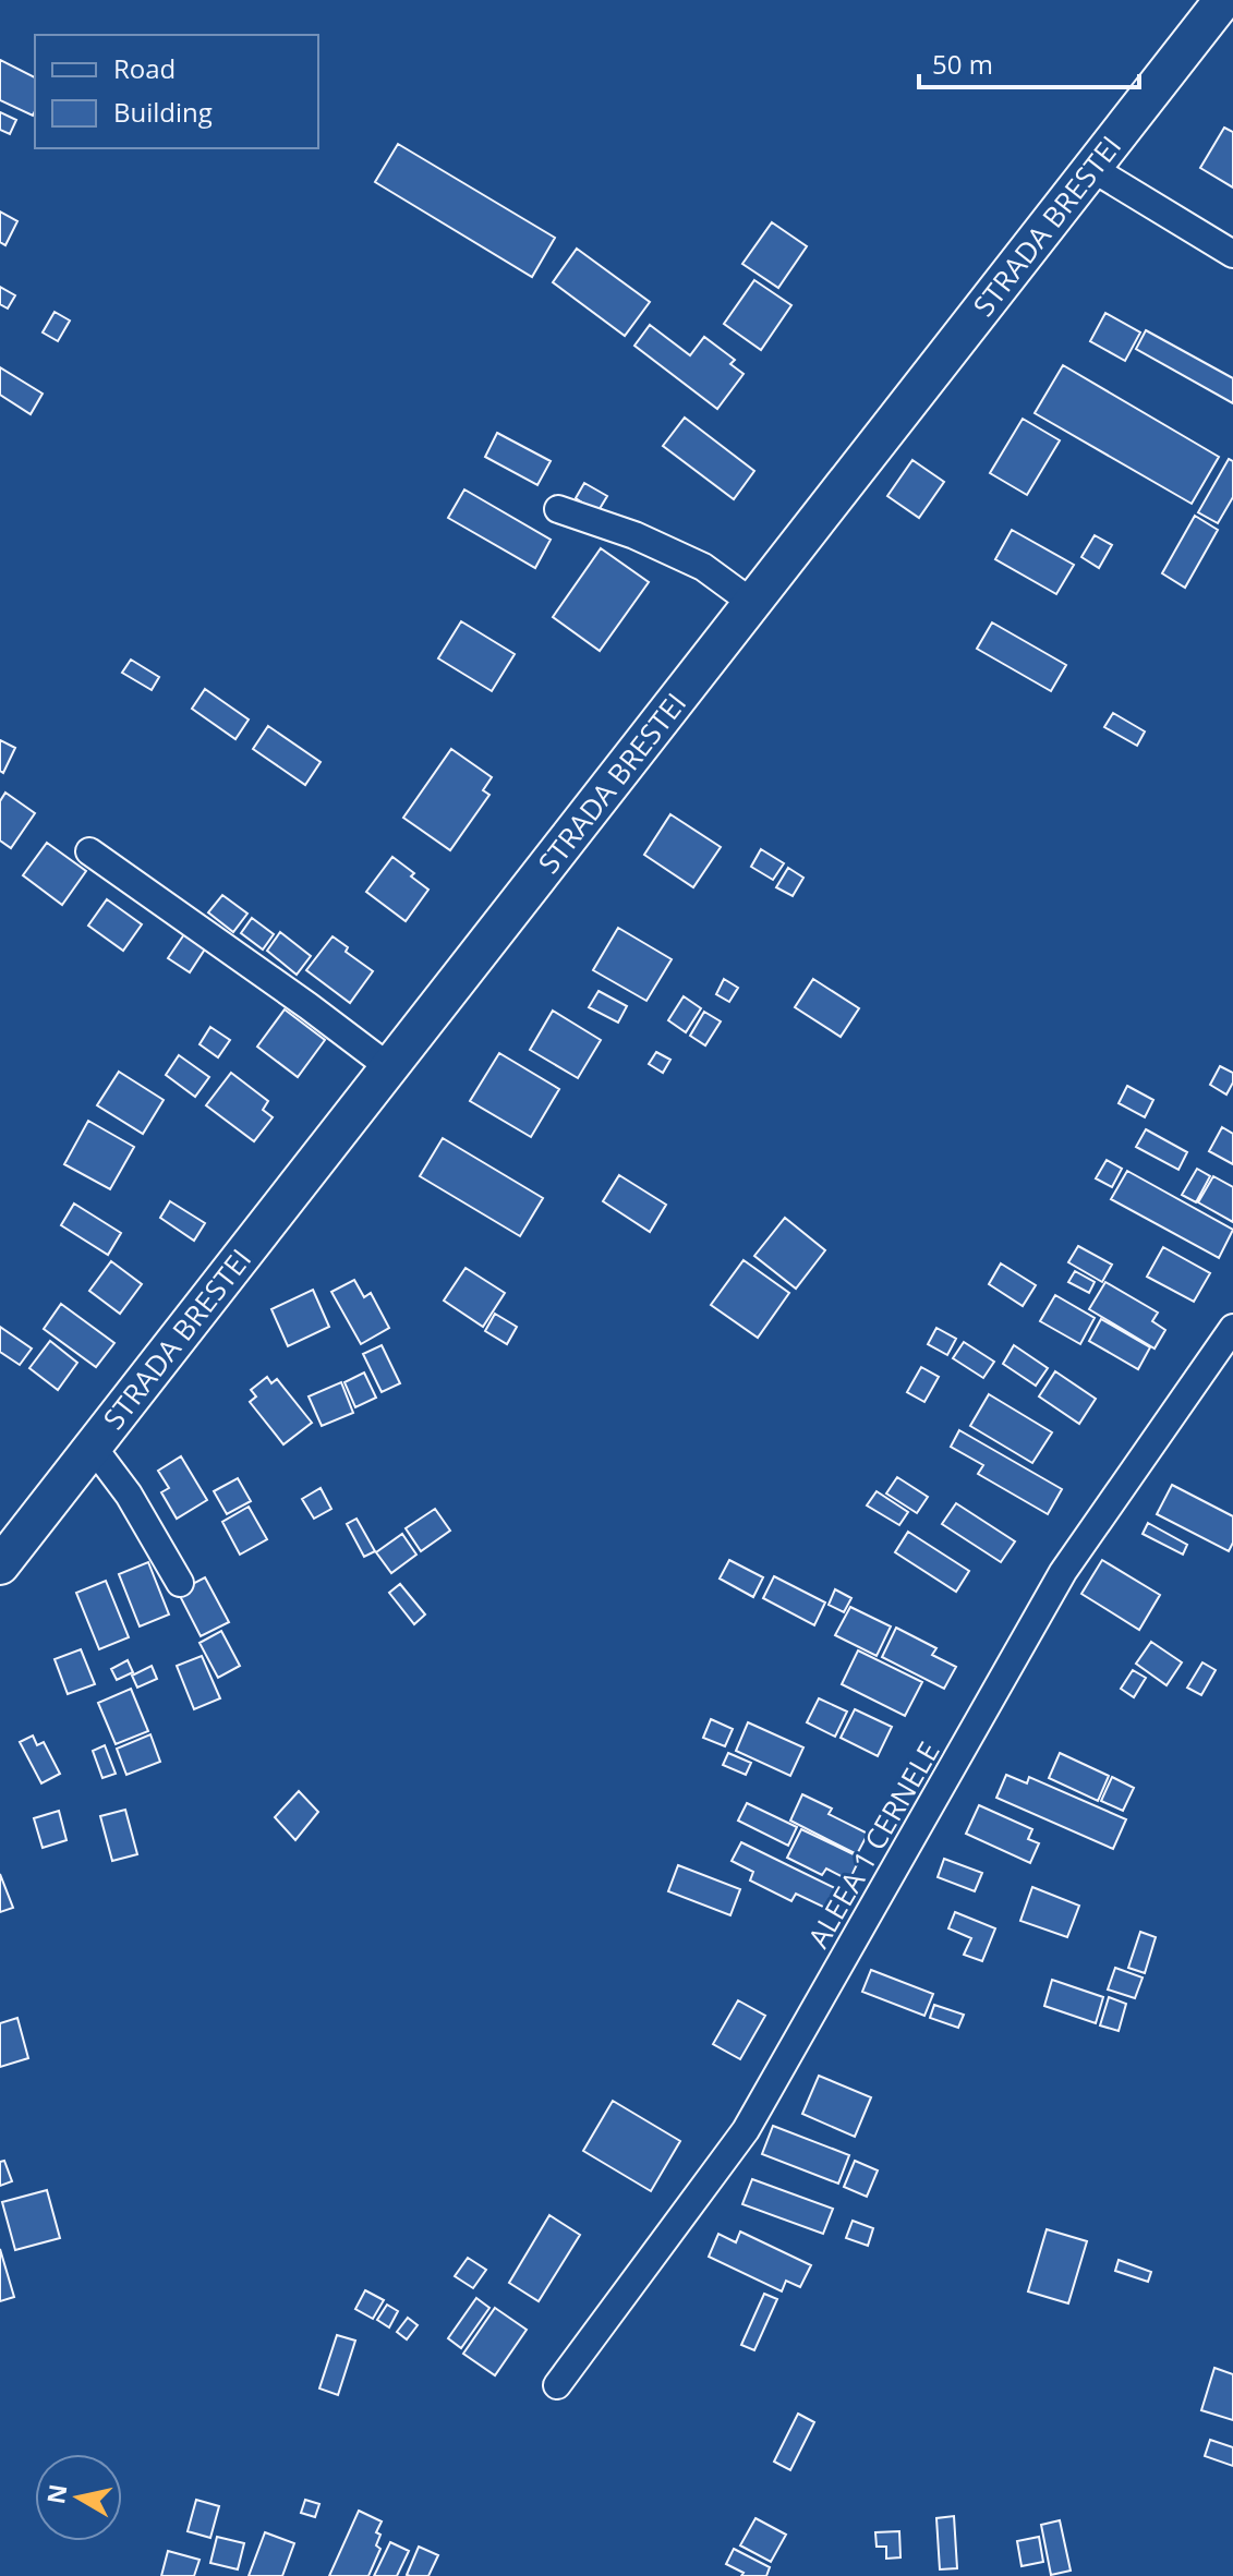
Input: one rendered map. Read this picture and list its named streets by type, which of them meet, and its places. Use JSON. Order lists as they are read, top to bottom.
{
  "streets": {
    "main road": ["STRADA BRESTEI"],
    "street": ["ALEEA 1 CERNELE"]
  },
  "legend": ["Road", "Building"],
  "scale_bar": "50 m",
  "north": "left"
}
